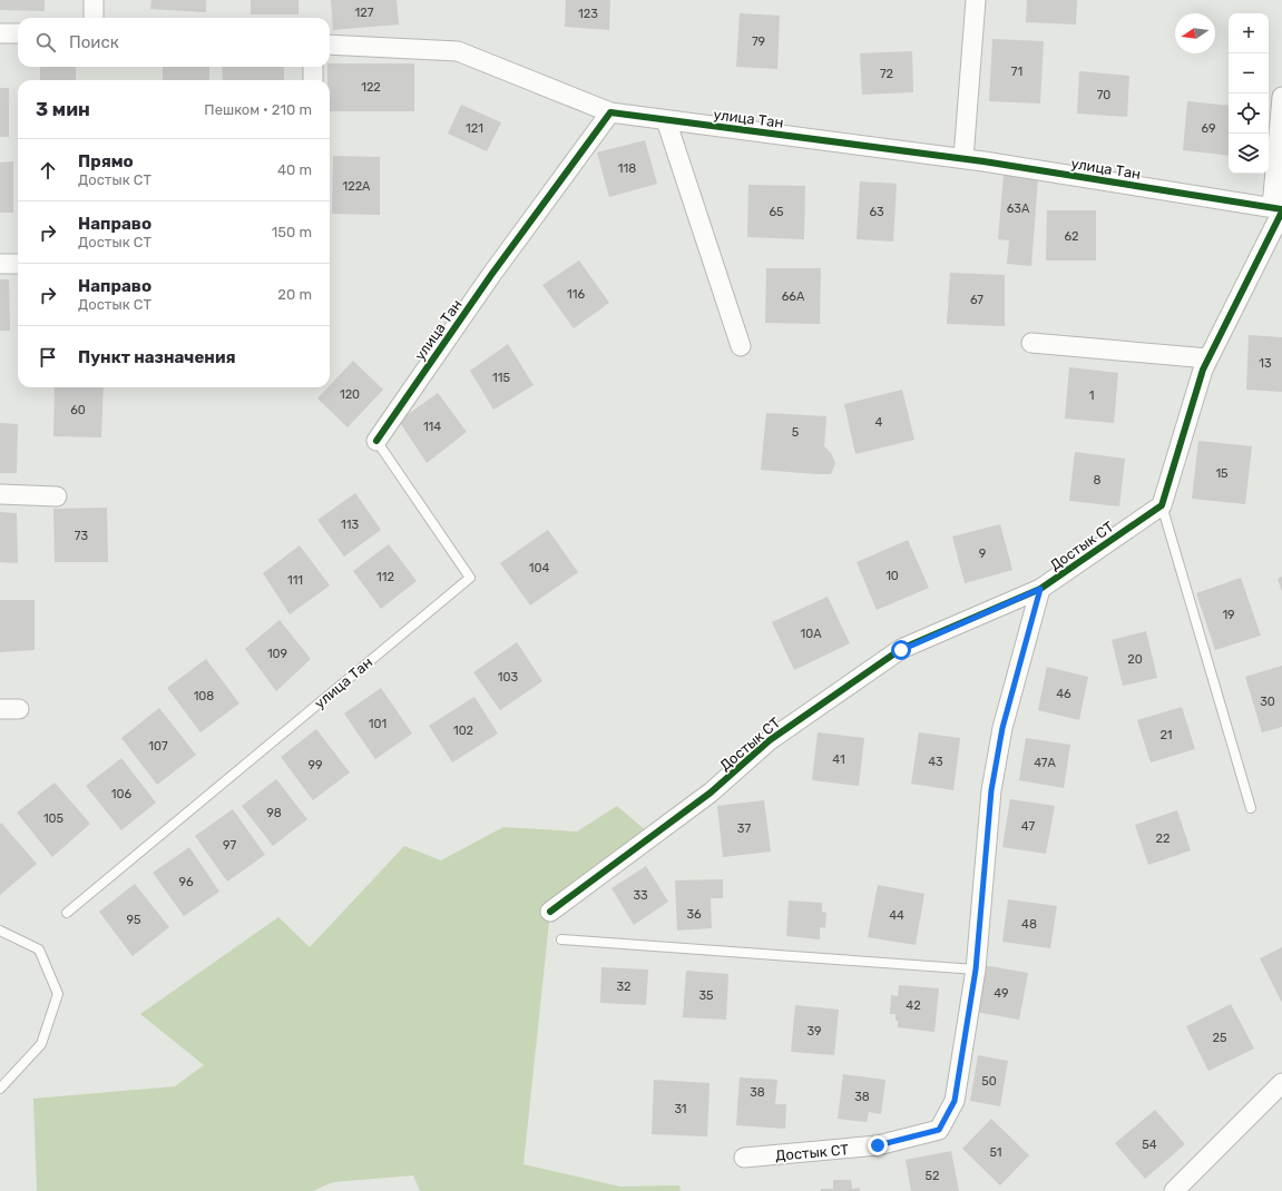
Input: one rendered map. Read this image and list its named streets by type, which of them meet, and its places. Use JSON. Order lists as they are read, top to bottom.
{
  "streets": {
    "street": ["улица Тан", "Достык СТ"]
  },
  "house_numbers": [
    "127",
    "123",
    "79",
    "71",
    "72",
    "122",
    "70",
    "121",
    "69",
    "118",
    "122А",
    "63А",
    "65",
    "63",
    "62",
    "116",
    "66А",
    "67",
    "13",
    "115",
    "120",
    "1",
    "60",
    "4",
    "114",
    "5",
    "15",
    "8",
    "113",
    "73",
    "9",
    "104",
    "10",
    "112",
    "111",
    "19",
    "10А",
    "109",
    "20",
    "103",
    "46",
    "108",
    "30",
    "101",
    "102",
    "21",
    "107",
    "41",
    "43",
    "47А",
    "99",
    "106",
    "98",
    "105",
    "47",
    "37",
    "22",
    "97",
    "96",
    "33",
    "36",
    "44",
    "95",
    "48",
    "32",
    "49",
    "35",
    "42",
    "39",
    "25",
    "50",
    "38",
    "38",
    "31",
    "54",
    "51",
    "52"
  ],
  "north": "left",
  "page": {
    "map_buttons": ["+", "−"],
    "search": "Поиск",
    "heading": ["3 мин", "Пешком · 210 m"],
    "list": [
      ["Прямо", "Достык СТ", "40 m"],
      ["Направо", "Достык СТ", "150 m"],
      ["Направо", "Достык СТ", "20 m"],
      "Пункт назначения"
    ]
  }
}
